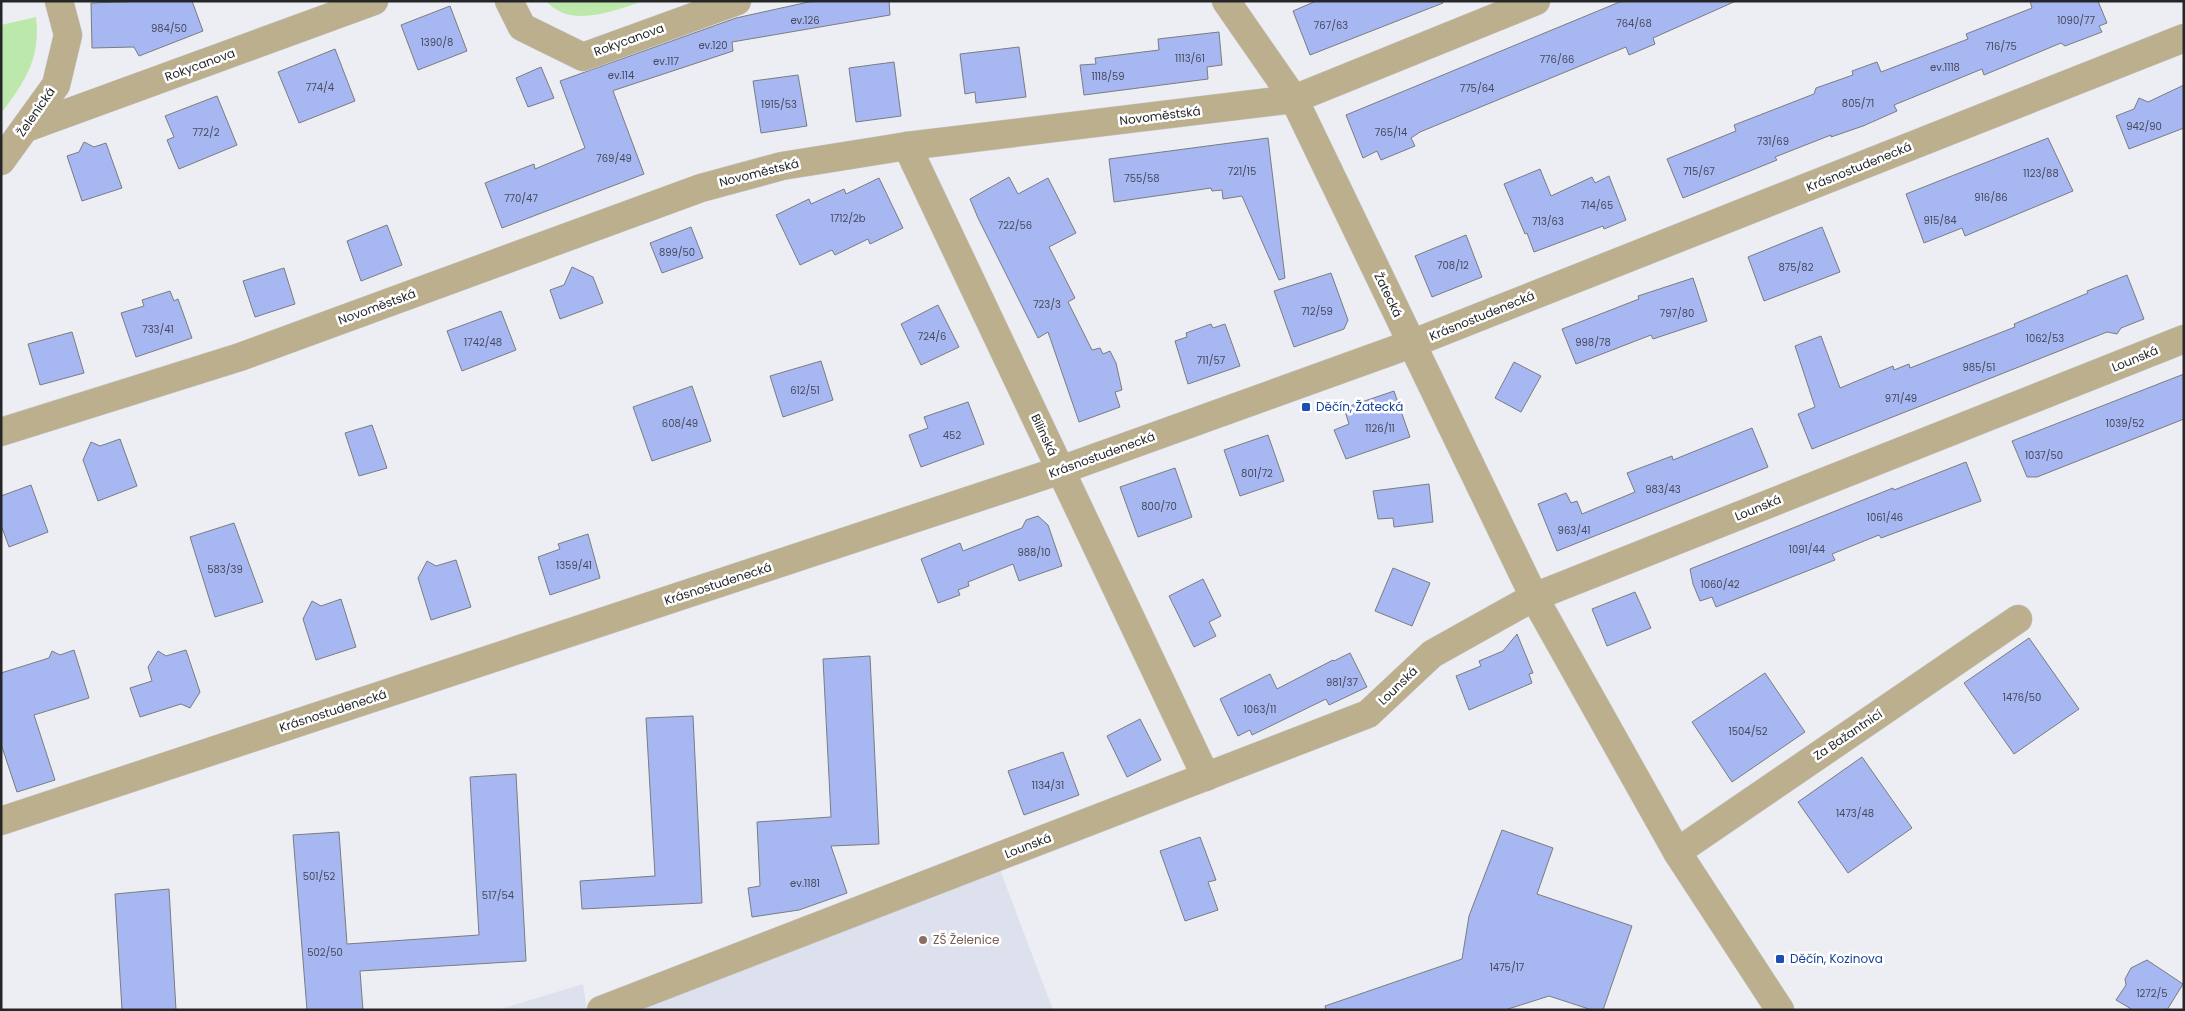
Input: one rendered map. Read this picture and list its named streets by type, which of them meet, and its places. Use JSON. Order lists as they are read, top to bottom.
{
  "streets": {
    "street": [
      "Rokycanova",
      "Želenická",
      "Novoměstská",
      "Krásnostudenecká",
      "Žatecká",
      "Lounská",
      "Bílinská",
      "Za Bažantnicí"
    ]
  },
  "crossings": [
    ["Rokycanova", "Želenická"],
    ["Novoměstská", "Žatecká"],
    ["Novoměstská", "Bílinská"],
    ["Krásnostudenecká", "Žatecká"],
    ["Krásnostudenecká", "Bílinská"],
    ["Žatecká", "Lounská"],
    ["Lounská", "Bílinská"]
  ],
  "places": {
    "transit": ["Děčín, Žatecká", "Děčín, Kozinova"],
    "other": ["ZŠ Želenice"]
  },
  "house_numbers": [
    "ev.126",
    "1090/77",
    "764/68",
    "767/63",
    "984/50",
    "1390/8",
    "ev.120",
    "716/75",
    "1113/61",
    "776/66",
    "ev.117",
    "ev.1118",
    "ev.114",
    "1118/59",
    "774/4",
    "775/64",
    "805/71",
    "1915/53",
    "942/90",
    "772/2",
    "765/14",
    "731/69",
    "769/49",
    "721/15",
    "715/67",
    "1123/88",
    "755/58",
    "916/86",
    "770/47",
    "714/65",
    "1712/2b",
    "915/84",
    "713/63",
    "722/56",
    "899/50",
    "708/12",
    "875/82",
    "723/3",
    "712/59",
    "797/80",
    "733/41",
    "724/6",
    "1062/53",
    "1742/48",
    "998/78",
    "711/57",
    "985/51",
    "612/51",
    "971/49",
    "608/49",
    "1039/52",
    "1126/11",
    "452",
    "1037/50",
    "801/72",
    "983/43",
    "800/70",
    "1061/46",
    "963/41",
    "1091/44",
    "988/10",
    "1359/41",
    "583/39",
    "1060/42",
    "981/37",
    "1476/50",
    "1063/11",
    "1504/52",
    "1134/31",
    "1473/48",
    "501/52",
    "ev.1181",
    "517/54",
    "502/50",
    "1475/17",
    "1272/5"
  ]
}
